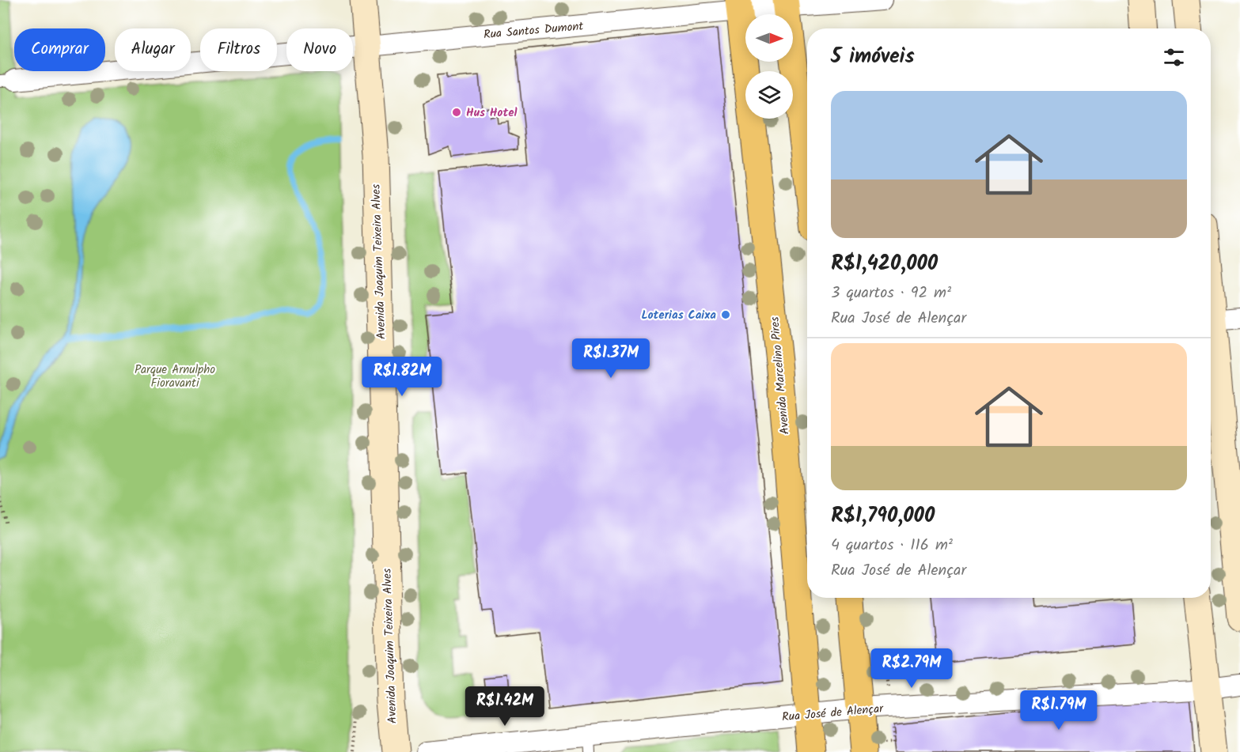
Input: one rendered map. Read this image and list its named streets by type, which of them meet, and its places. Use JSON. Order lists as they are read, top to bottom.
{
  "streets": {
    "main road": ["Avenida Joaquim Teixeira Alves", "Avenida Marcelino Pires"],
    "street": ["Rua Santos Dumont", "Rua José de Alençar"]
  },
  "crossings": [
    ["Rua Santos Dumont", "Avenida Joaquim Teixeira Alves"],
    ["Rua Santos Dumont", "Avenida Marcelino Pires"],
    ["Avenida Marcelino Pires", "Rua José de Alençar"]
  ],
  "parks": ["Parque Arnulpho Fioravanti"],
  "places": ["Hus Hotel", "Loterias Caixa"],
  "north": "right",
  "page": {
    "chip": [
      "Comprar",
      "Alugar",
      "Filtros",
      "Novo"
    ],
    "heading": "5 imóveis",
    "list": [
      {
        "name": "R$1,420,000",
        "note": "3 quartos · 92 m² · Rua José de Alençar"
      },
      {
        "name": "R$1,790,000",
        "note": "4 quartos · 116 m² · Rua José de Alençar"
      }
    ],
    "price": [
      "R$1.37M",
      "R$1.82M",
      "R$2.79M",
      "R$1.42M",
      "R$1.79M"
    ]
  }
}
